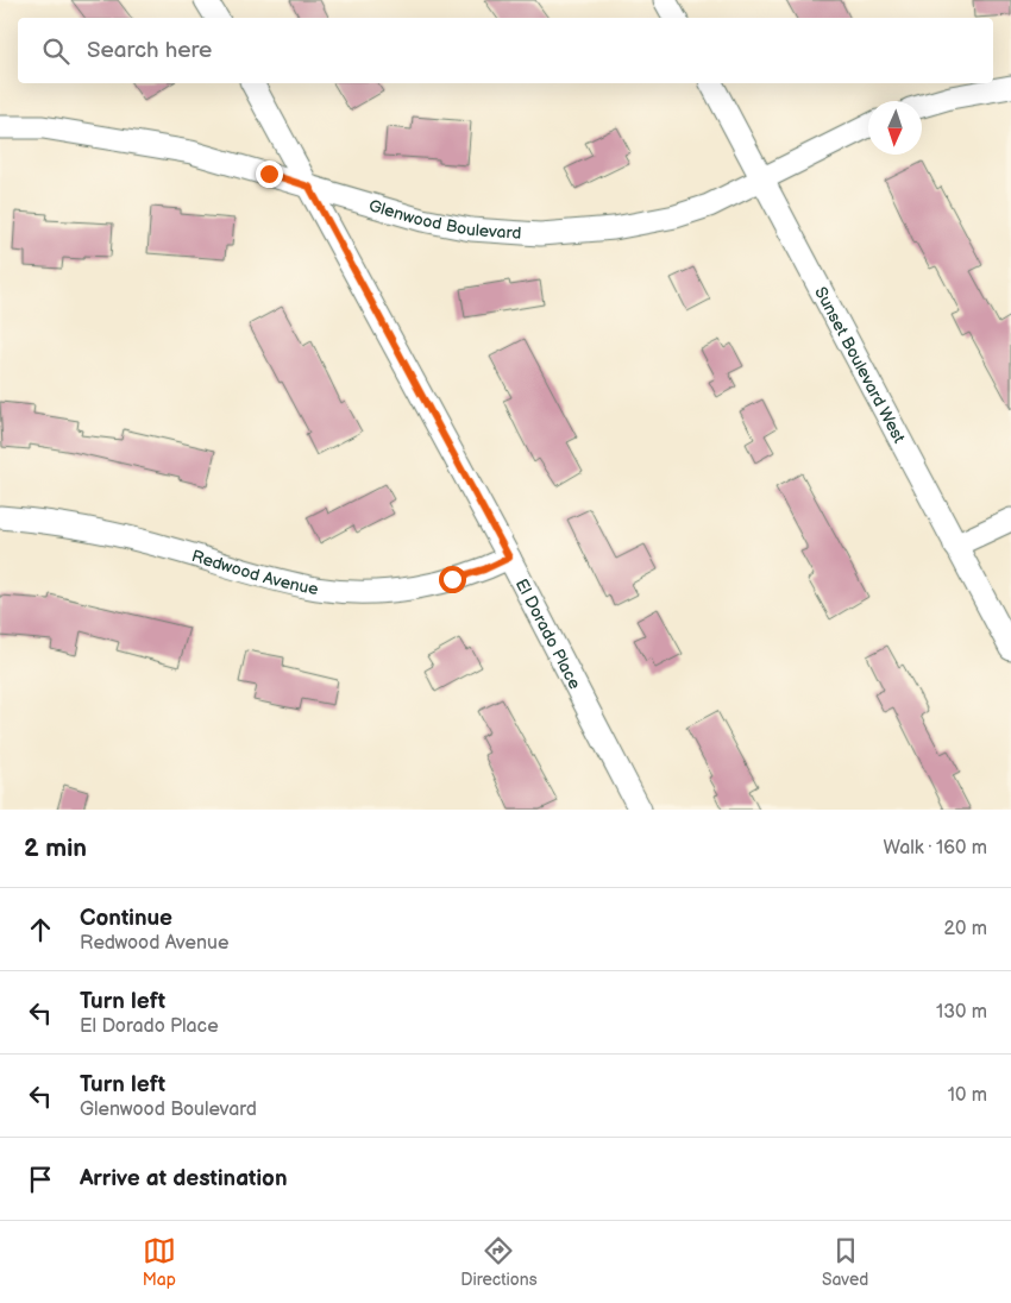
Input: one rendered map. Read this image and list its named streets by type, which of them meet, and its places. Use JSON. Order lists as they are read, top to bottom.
{
  "streets": {
    "street": [
      "Glenwood Boulevard",
      "Sunset Boulevard West",
      "Redwood Avenue",
      "El Dorado Place"
    ]
  },
  "crossings": [
    ["Glenwood Boulevard", "Sunset Boulevard West"],
    ["Glenwood Boulevard", "El Dorado Place"],
    ["Redwood Avenue", "El Dorado Place"]
  ],
  "north": "bottom",
  "page": {
    "search": "Search here",
    "heading": ["2 min", "Walk · 160 m"],
    "list": [
      ["Continue", "Redwood Avenue", "20 m"],
      ["Turn left", "El Dorado Place", "130 m"],
      ["Turn left", "Glenwood Boulevard", "10 m"],
      "Arrive at destination"
    ],
    "nav": ["Map", "Directions", "Saved"]
  }
}
